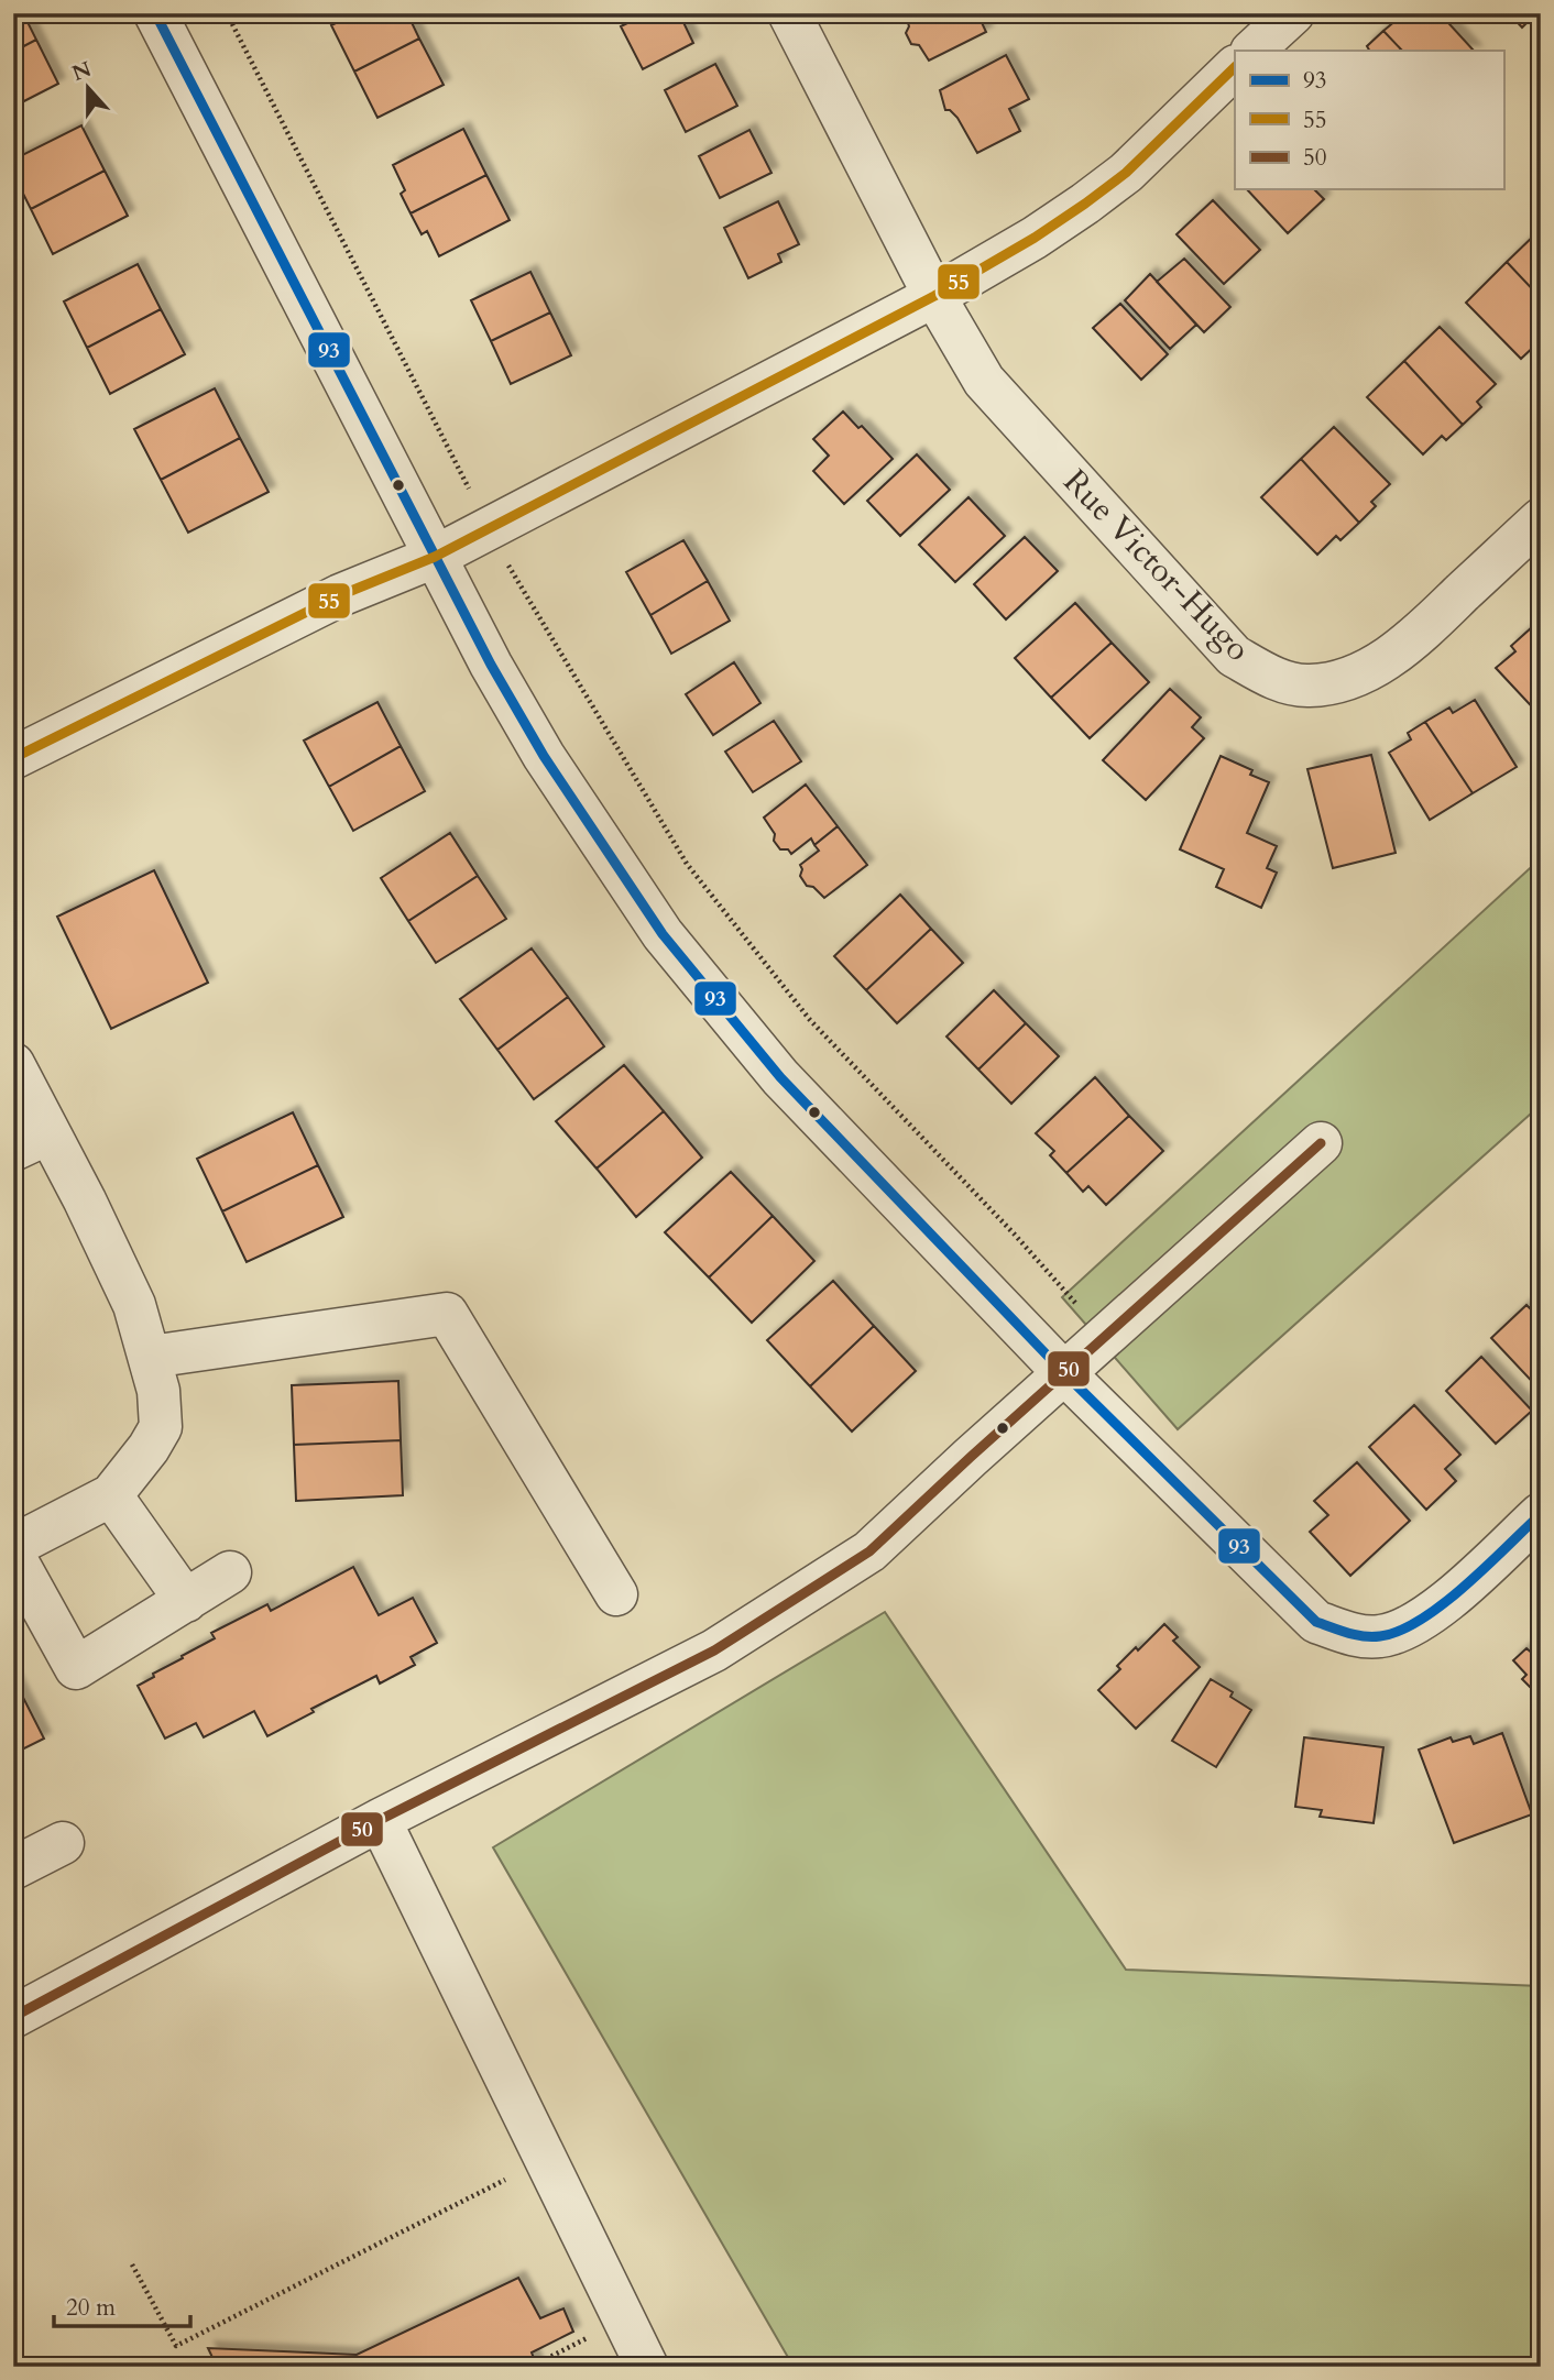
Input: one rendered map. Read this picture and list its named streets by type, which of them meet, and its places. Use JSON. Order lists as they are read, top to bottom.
{
  "streets": {
    "street": ["Rue Victor-Hugo"]
  },
  "lines": ["transit line 93", "transit line 55", "transit line 50"],
  "legend": ["93", "55", "50"],
  "scale_bar": "20 m",
  "north": "top"
}
